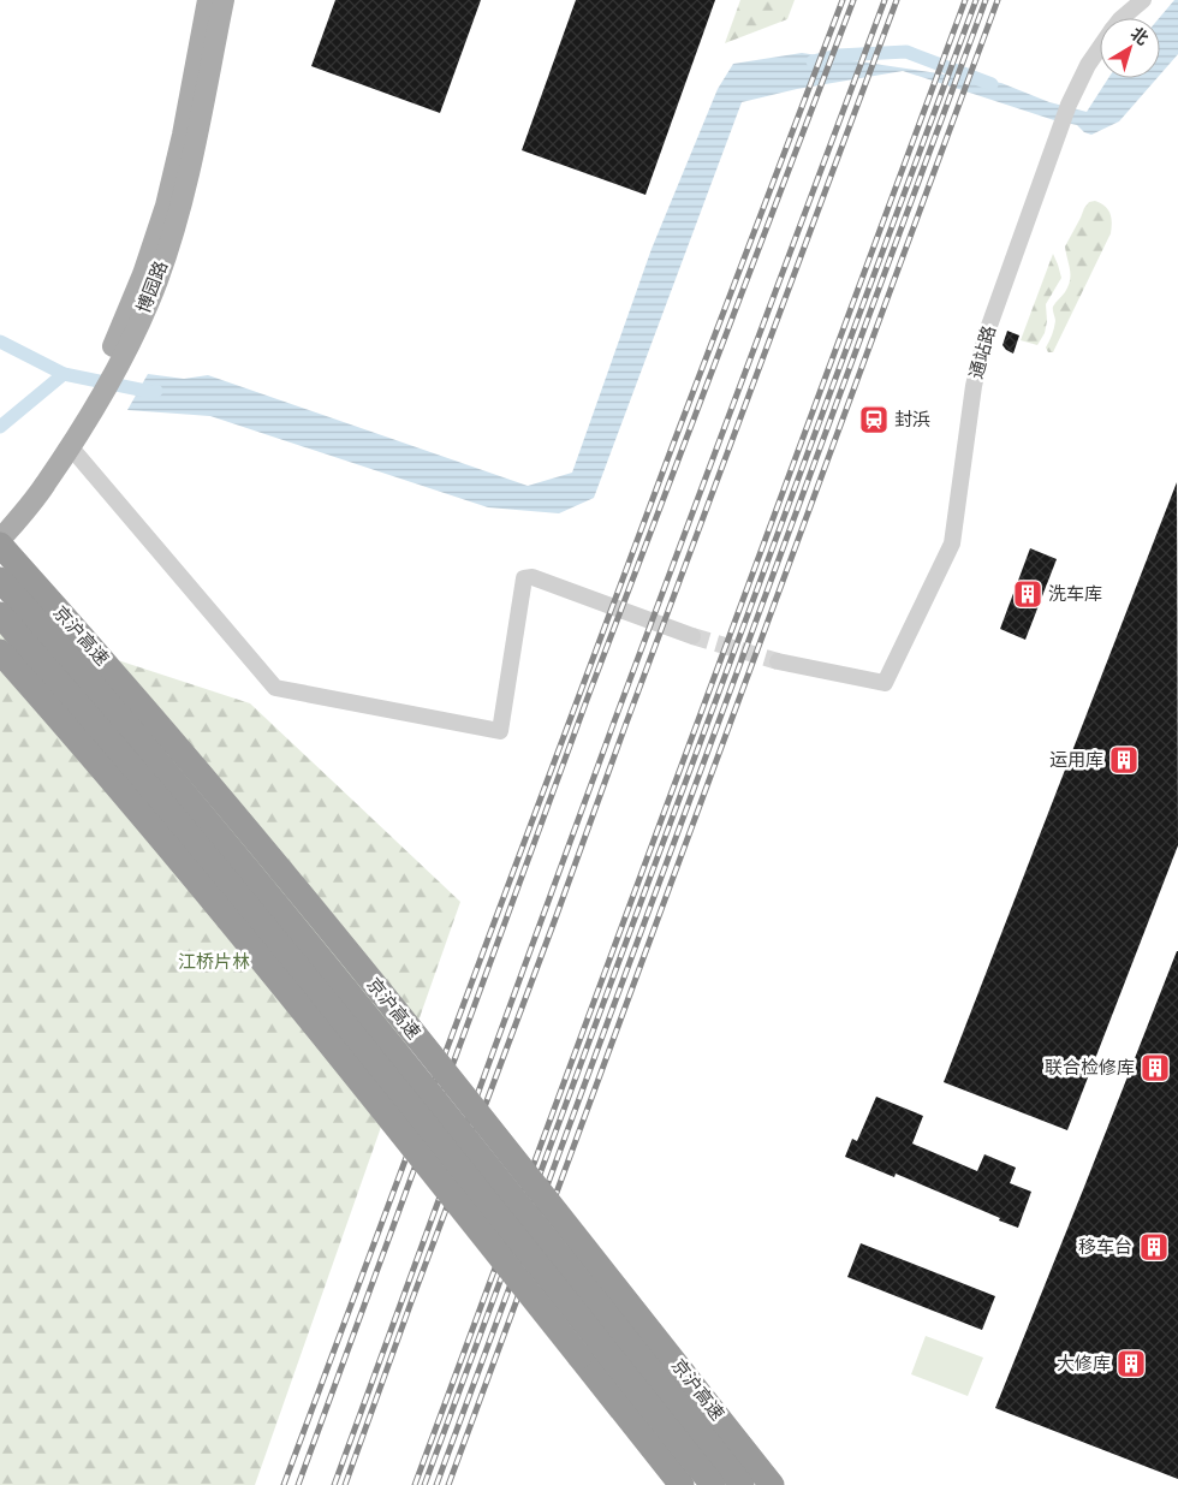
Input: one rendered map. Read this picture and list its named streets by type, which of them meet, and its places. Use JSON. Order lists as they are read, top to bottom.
{
  "streets": {
    "highway": ["京沪高速"],
    "main road": ["博园路"],
    "street": ["通站路"]
  },
  "crossings": [
    ["博园路", "京沪高速"]
  ],
  "parks": ["江桥片林"],
  "places": {
    "station": ["封浜"],
    "building": [
      "洗车库",
      "运用库",
      "联合检修库",
      "移车台",
      "大修库"
    ]
  },
  "north": "top right"
}
